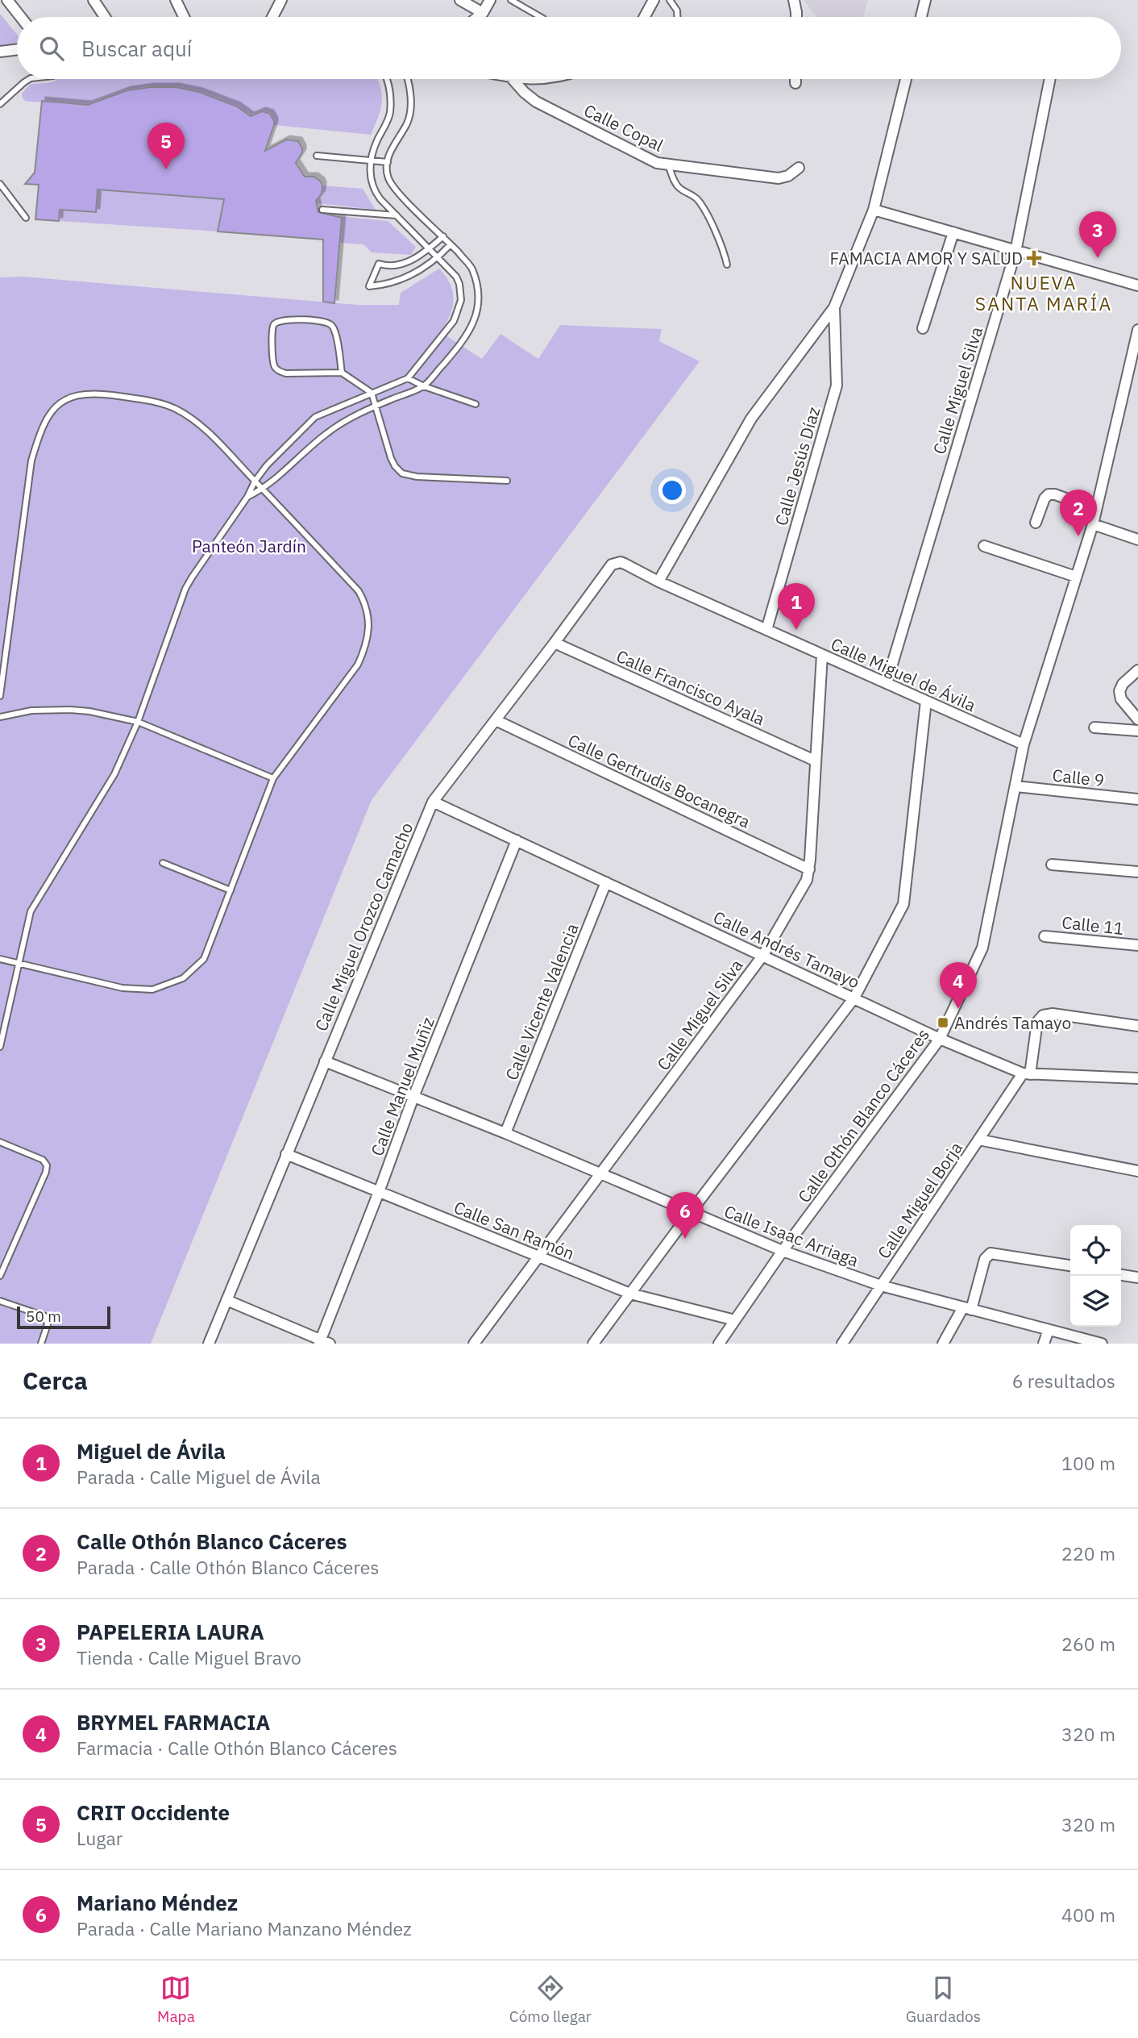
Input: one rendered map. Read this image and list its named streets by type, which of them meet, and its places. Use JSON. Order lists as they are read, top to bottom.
{
  "streets": {
    "street": [
      "Calle Copal",
      "Calle Miguel Silva",
      "Calle Jesús Díaz",
      "Calle Miguel de Ávila",
      "Calle Francisco Ayala",
      "Calle 9",
      "Calle Gertrudis Bocanegra",
      "Calle 11",
      "Calle Miguel Orozco Camacho",
      "Calle Andrés Tamayo",
      "Calle Vicente Valencia",
      "Calle Manuel Muñiz",
      "Calle Othón Blanco Cáceres",
      "Calle Miguel Borja",
      "Calle San Ramón",
      "Calle Isaac Arriaga"
    ]
  },
  "crossings": [
    ["Calle Miguel Silva", "Calle Miguel de Ávila"],
    ["Calle Miguel Silva", "Calle Francisco Ayala"],
    ["Calle Miguel Silva", "Calle Gertrudis Bocanegra"],
    ["Calle Miguel Silva", "Calle Andrés Tamayo"],
    ["Calle Miguel Silva", "Calle San Ramón"],
    ["Calle Miguel Silva", "Calle Isaac Arriaga"],
    ["Calle Jesús Díaz", "Calle Miguel de Ávila"],
    ["Calle Miguel de Ávila", "Calle Miguel Orozco Camacho"],
    ["Calle Miguel de Ávila", "Calle Othón Blanco Cáceres"],
    ["Calle Francisco Ayala", "Calle Miguel Orozco Camacho"],
    ["Calle 9", "Calle Othón Blanco Cáceres"],
    ["Calle Gertrudis Bocanegra", "Calle Miguel Orozco Camacho"],
    ["Calle Miguel Orozco Camacho", "Calle Andrés Tamayo"],
    ["Calle Miguel Orozco Camacho", "Calle San Ramón"],
    ["Calle Miguel Orozco Camacho", "Calle Isaac Arriaga"],
    ["Calle Andrés Tamayo", "Calle Vicente Valencia"],
    ["Calle Andrés Tamayo", "Calle Manuel Muñiz"],
    ["Calle Andrés Tamayo", "Calle Othón Blanco Cáceres"],
    ["Calle Andrés Tamayo", "Calle Miguel Borja"],
    ["Calle Vicente Valencia", "Calle Isaac Arriaga"],
    ["Calle Manuel Muñiz", "Calle San Ramón"],
    ["Calle Manuel Muñiz", "Calle Isaac Arriaga"],
    ["Calle Othón Blanco Cáceres", "Calle San Ramón"],
    ["Calle Othón Blanco Cáceres", "Calle Isaac Arriaga"],
    ["Calle Miguel Borja", "Calle Isaac Arriaga"]
  ],
  "districts": ["NUEVA SANTA MARÍA"],
  "parks": ["Panteón Jardín"],
  "places": {
    "health": ["FAMACIA AMOR Y SALUD"],
    "transit": ["Andrés Tamayo"]
  },
  "scale_bar": "50 m",
  "page": {
    "search": "Buscar aquí",
    "pins": [
      "5",
      "3",
      "2",
      "1",
      "4",
      "6"
    ],
    "scale": "50 m",
    "heading": ["Cerca", "6 resultados"],
    "list": [
      {
        "mark": "1",
        "name": "Miguel de Ávila",
        "note": "Parada · Calle Miguel de Ávila",
        "value": "100 m"
      },
      {
        "mark": "2",
        "name": "Calle Othón Blanco Cáceres",
        "note": "Parada · Calle Othón Blanco Cáceres",
        "value": "220 m"
      },
      {
        "mark": "3",
        "name": "PAPELERIA LAURA",
        "note": "Tienda · Calle Miguel Bravo",
        "value": "260 m"
      },
      {
        "mark": "4",
        "name": "BRYMEL FARMACIA",
        "note": "Farmacia · Calle Othón Blanco Cáceres",
        "value": "320 m"
      },
      {
        "mark": "5",
        "name": "CRIT Occidente",
        "note": "Lugar",
        "value": "320 m"
      },
      {
        "mark": "6",
        "name": "Mariano Méndez",
        "note": "Parada · Calle Mariano Manzano Méndez",
        "value": "400 m"
      }
    ],
    "nav": ["Mapa", "Cómo llegar", "Guardados"]
  }
}
